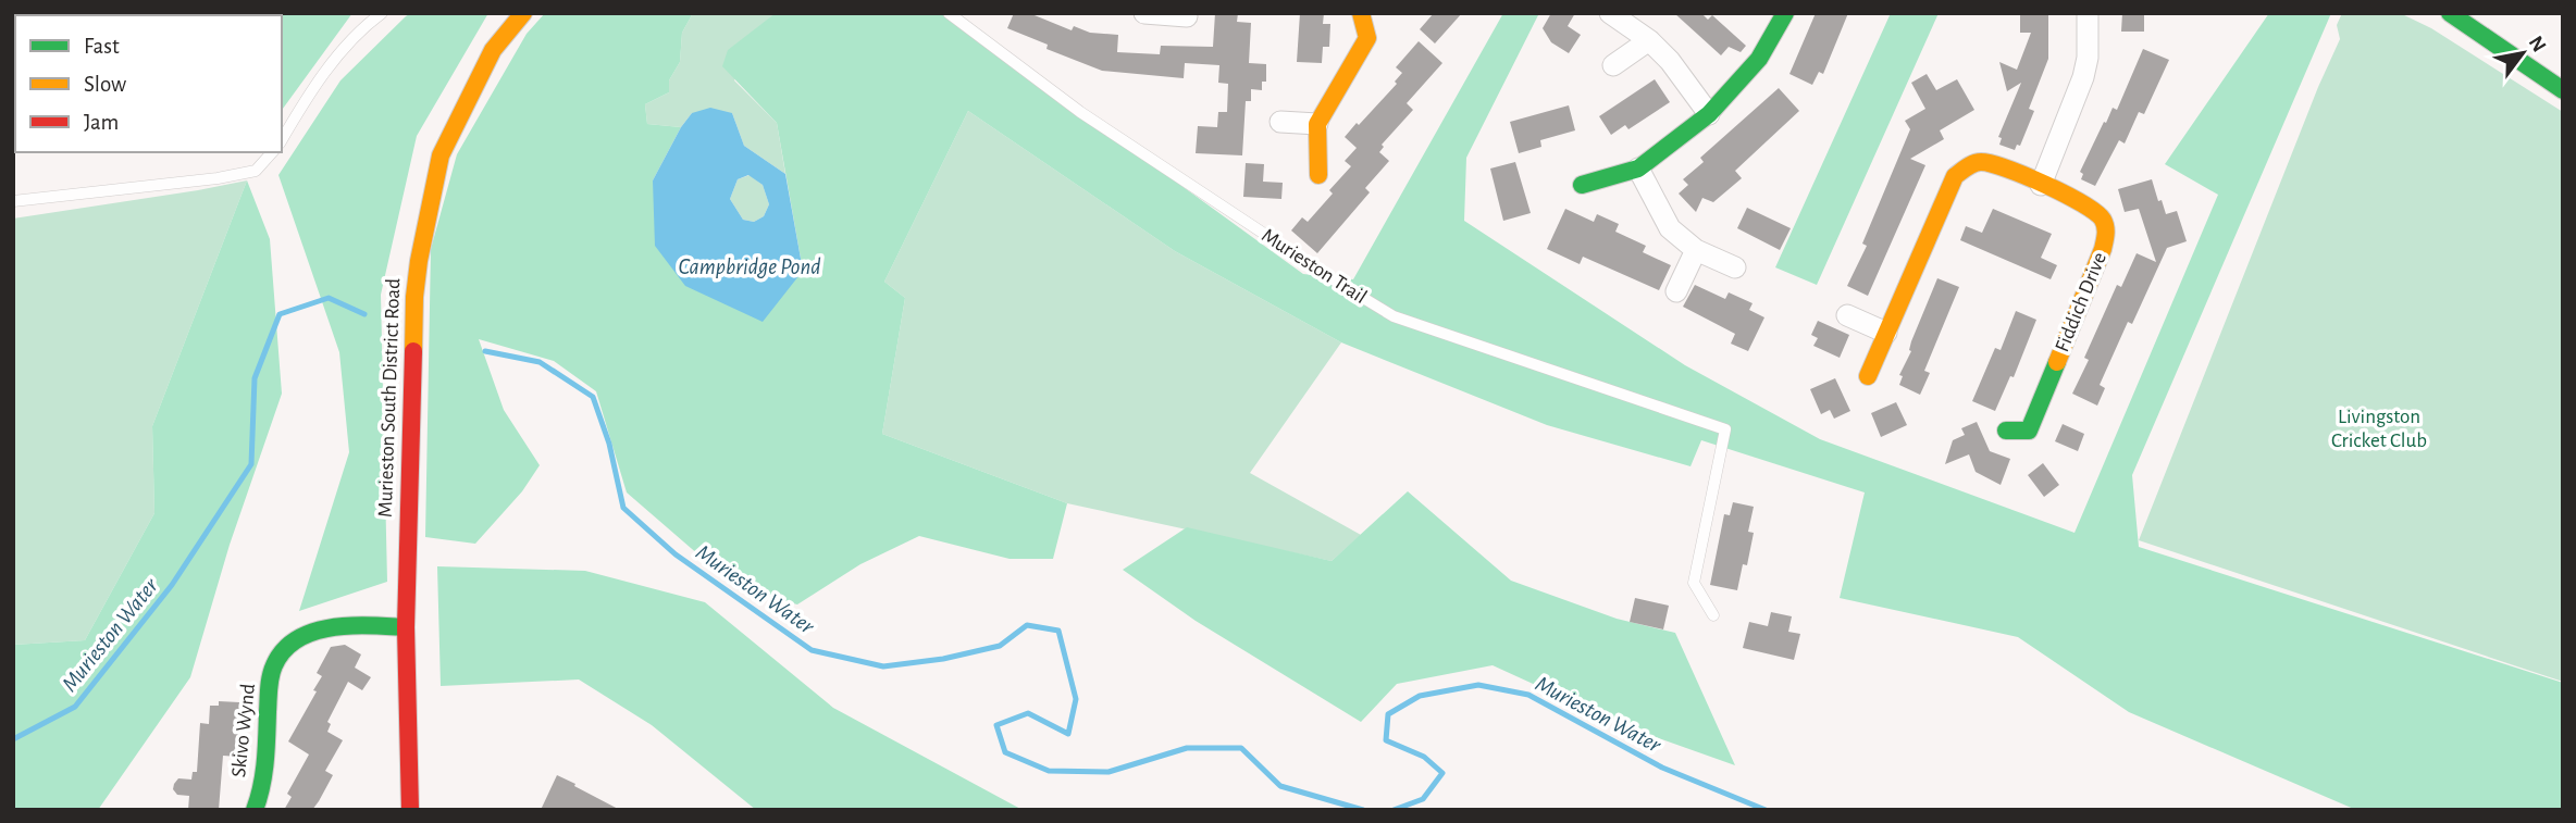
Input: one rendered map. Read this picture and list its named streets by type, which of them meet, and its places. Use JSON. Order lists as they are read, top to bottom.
{
  "streets": {
    "street": ["Fiddich Drive", "Murieston South District Road", "Skivo Wynd"],
    "lane": ["Murieston Trail"]
  },
  "crossings": [
    ["Murieston South District Road", "Skivo Wynd"]
  ],
  "water": ["Campbridge Pond", "Murieston Water"],
  "parks": ["Livingston Cricket Club"],
  "legend": ["Fast", "Slow", "Jam"],
  "north": "top right"
}
